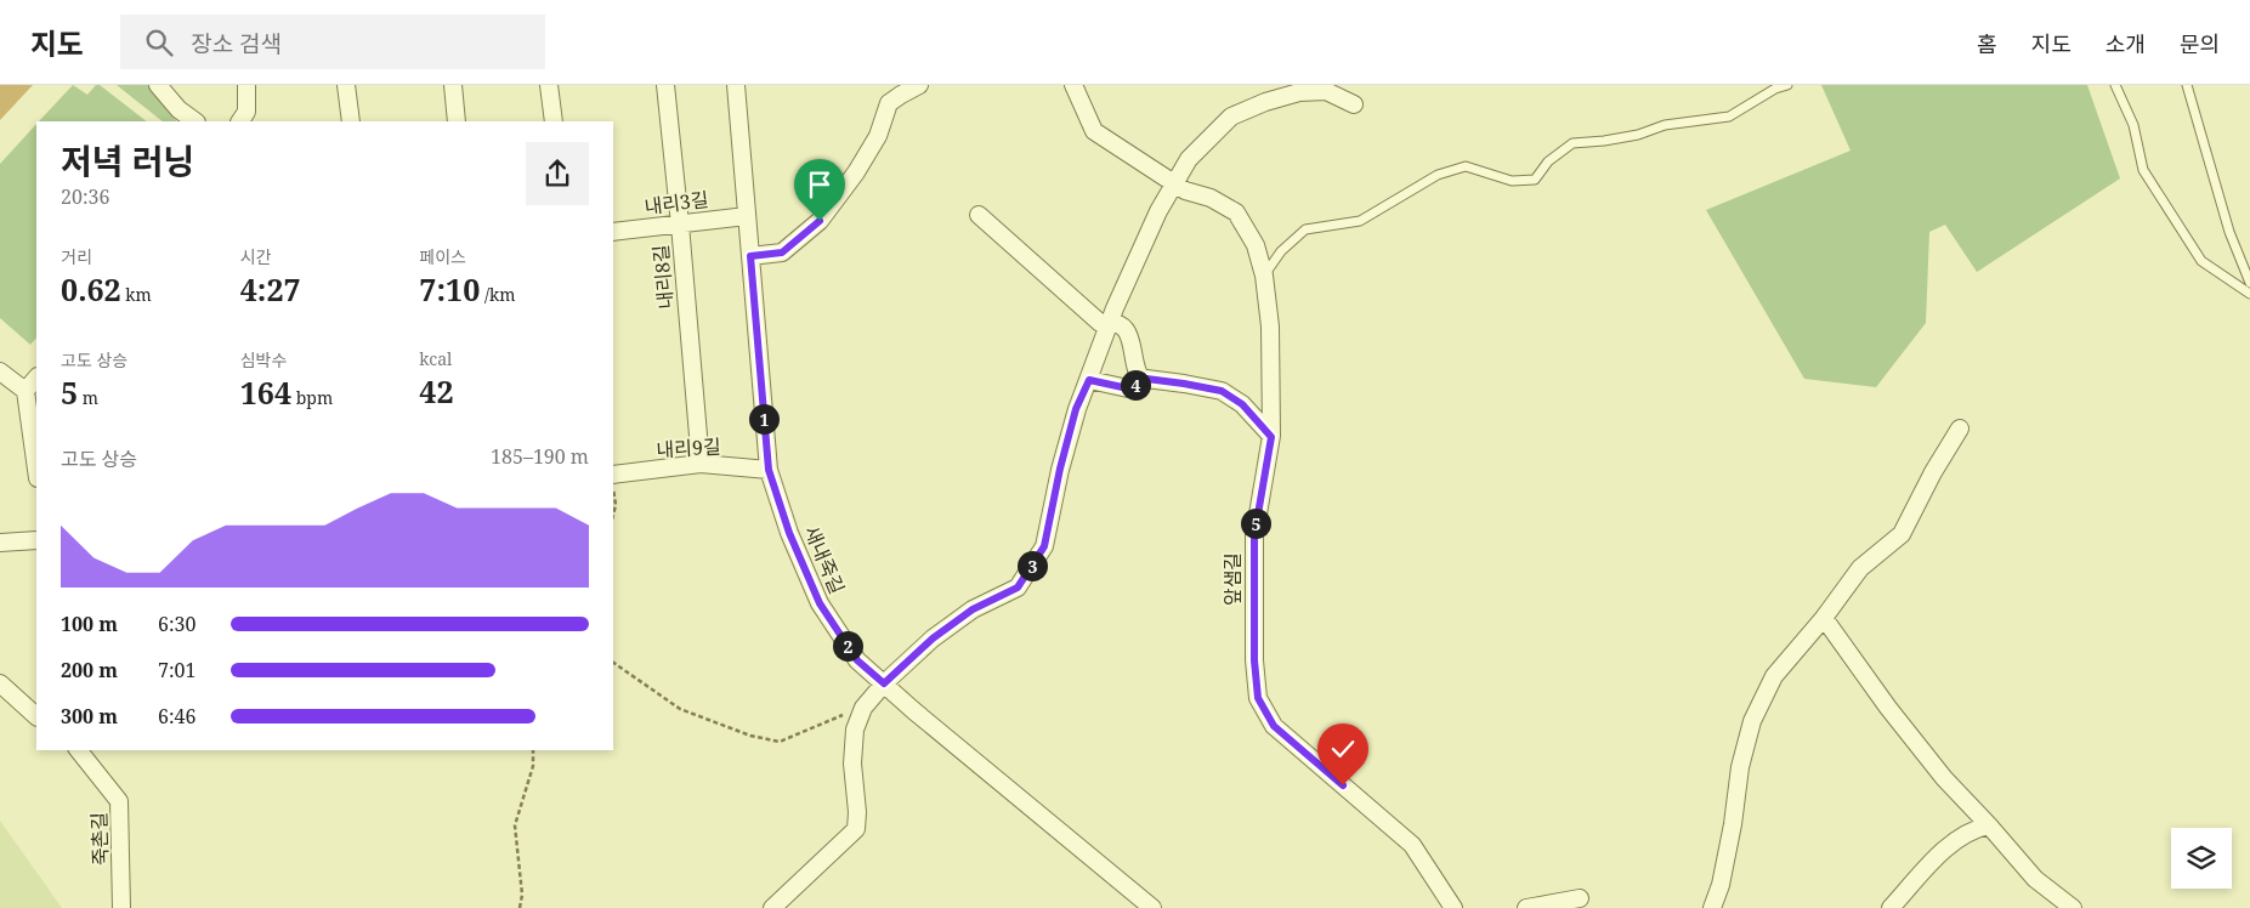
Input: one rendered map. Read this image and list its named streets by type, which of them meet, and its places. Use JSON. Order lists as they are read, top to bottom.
{
  "streets": {
    "street": [
      "내리3길",
      "내리8길",
      "내리9길",
      "새내죽길",
      "앞샘길",
      "죽촌길"
    ]
  },
  "crossings": [
    ["내리3길", "내리8길"],
    ["내리3길", "새내죽길"],
    ["내리8길", "내리9길"],
    ["내리9길", "새내죽길"]
  ],
  "page": {
    "header": "지도",
    "search": "장소 검색",
    "nav": [
      "홈",
      "지도",
      "소개",
      "문의"
    ],
    "heading": ["저녁 러닝", "20:36"],
    "stats": [
      ["거리", "0.62 km"],
      ["시간", "4:27"],
      ["페이스", "7:10 /km"],
      ["고도 상승", "5 m"],
      ["심박수", "164 bpm"],
      ["kcal", "42"]
    ],
    "pins": [
      "4",
      "1",
      "5",
      "3",
      "2"
    ],
    "chart": ["고도 상승", "185–190 m"],
    "list": [
      {
        "name": "100 m",
        "note": "6:30"
      },
      {
        "name": "200 m",
        "note": "7:01"
      },
      {
        "name": "300 m",
        "note": "6:46"
      }
    ]
  }
}
